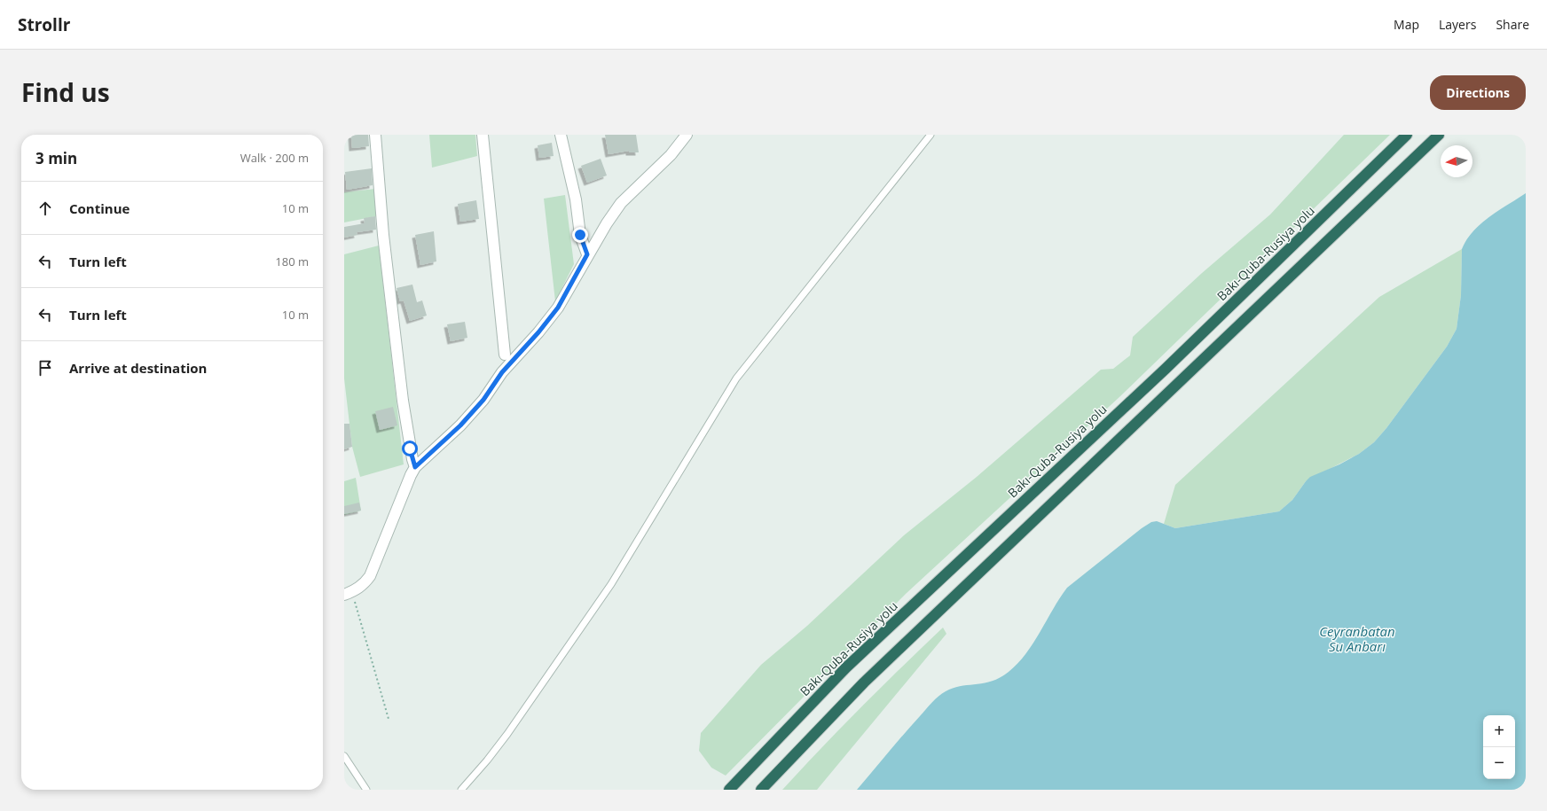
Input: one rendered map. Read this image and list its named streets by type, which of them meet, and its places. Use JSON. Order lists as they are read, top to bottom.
{
  "streets": {
    "highway": ["Bakı-Quba-Rusiya yolu"]
  },
  "water": ["Ceyranbatan Su Anbarı"],
  "north": "left",
  "page": {
    "header": "Strollr",
    "nav": ["Map", "Layers", "Share"],
    "title": "Find us",
    "buttons": "Directions",
    "heading": ["3 min", "Walk · 200 m"],
    "list": [
      ["Continue", "10 m"],
      ["Turn left", "180 m"],
      ["Turn left", "10 m"],
      "Arrive at destination"
    ],
    "map_buttons": ["+", "−"]
  }
}
